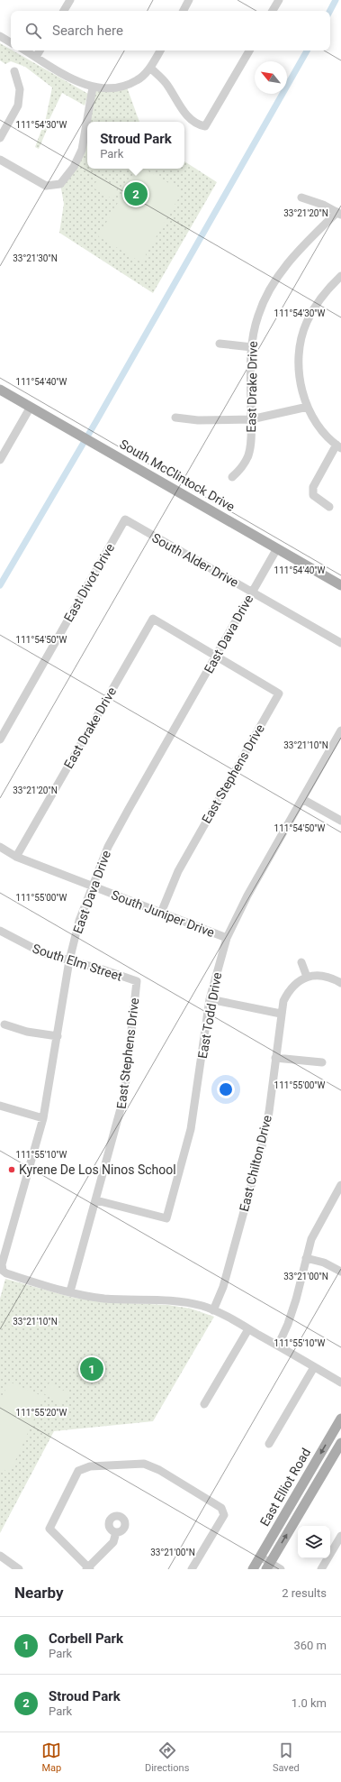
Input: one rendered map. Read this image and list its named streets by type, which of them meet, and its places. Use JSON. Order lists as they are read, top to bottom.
{
  "streets": {
    "main road": ["South McClintock Drive", "East Elliot Road"],
    "street": [
      "East Drake Drive",
      "South Alder Drive",
      "East Divot Drive",
      "East Dava Drive",
      "East Stephens Drive",
      "South Juniper Drive",
      "South Elm Street",
      "East Todd Drive",
      "East Chilton Drive"
    ]
  },
  "crossings": [
    ["East Drake Drive", "East Dava Drive"],
    ["East Drake Drive", "East Stephens Drive"],
    ["East Drake Drive", "South Juniper Drive"],
    ["South McClintock Drive", "East Dava Drive"],
    ["South Alder Drive", "East Divot Drive"],
    ["South Alder Drive", "East Dava Drive"],
    ["East Dava Drive", "East Stephens Drive"],
    ["East Dava Drive", "South Juniper Drive"],
    ["East Dava Drive", "South Elm Street"],
    ["East Stephens Drive", "South Juniper Drive"],
    ["East Stephens Drive", "South Elm Street"],
    ["East Stephens Drive", "East Todd Drive"],
    ["South Juniper Drive", "East Todd Drive"]
  ],
  "places": ["Kyrene De Los Ninos School"],
  "north": "top left",
  "page": {
    "search": "Search here",
    "popup": ["Stroud Park", "Park"],
    "pins": ["2", "1"],
    "heading": ["Nearby", "2 results"],
    "list": [
      {
        "mark": "1",
        "name": "Corbell Park",
        "note": "Park",
        "value": "360 m"
      },
      {
        "mark": "2",
        "name": "Stroud Park",
        "note": "Park",
        "value": "1.0 km"
      }
    ],
    "nav": ["Map", "Directions", "Saved"]
  },
  "coordinates": [
    "111°54'30\"W",
    "33°21'20\"N",
    "33°21'30\"N",
    "111°54'40\"W",
    "111°54'50\"W",
    "33°21'10\"N",
    "111°55'00\"W",
    "111°55'10\"W",
    "33°21'00\"N",
    "111°55'20\"W"
  ]
}
